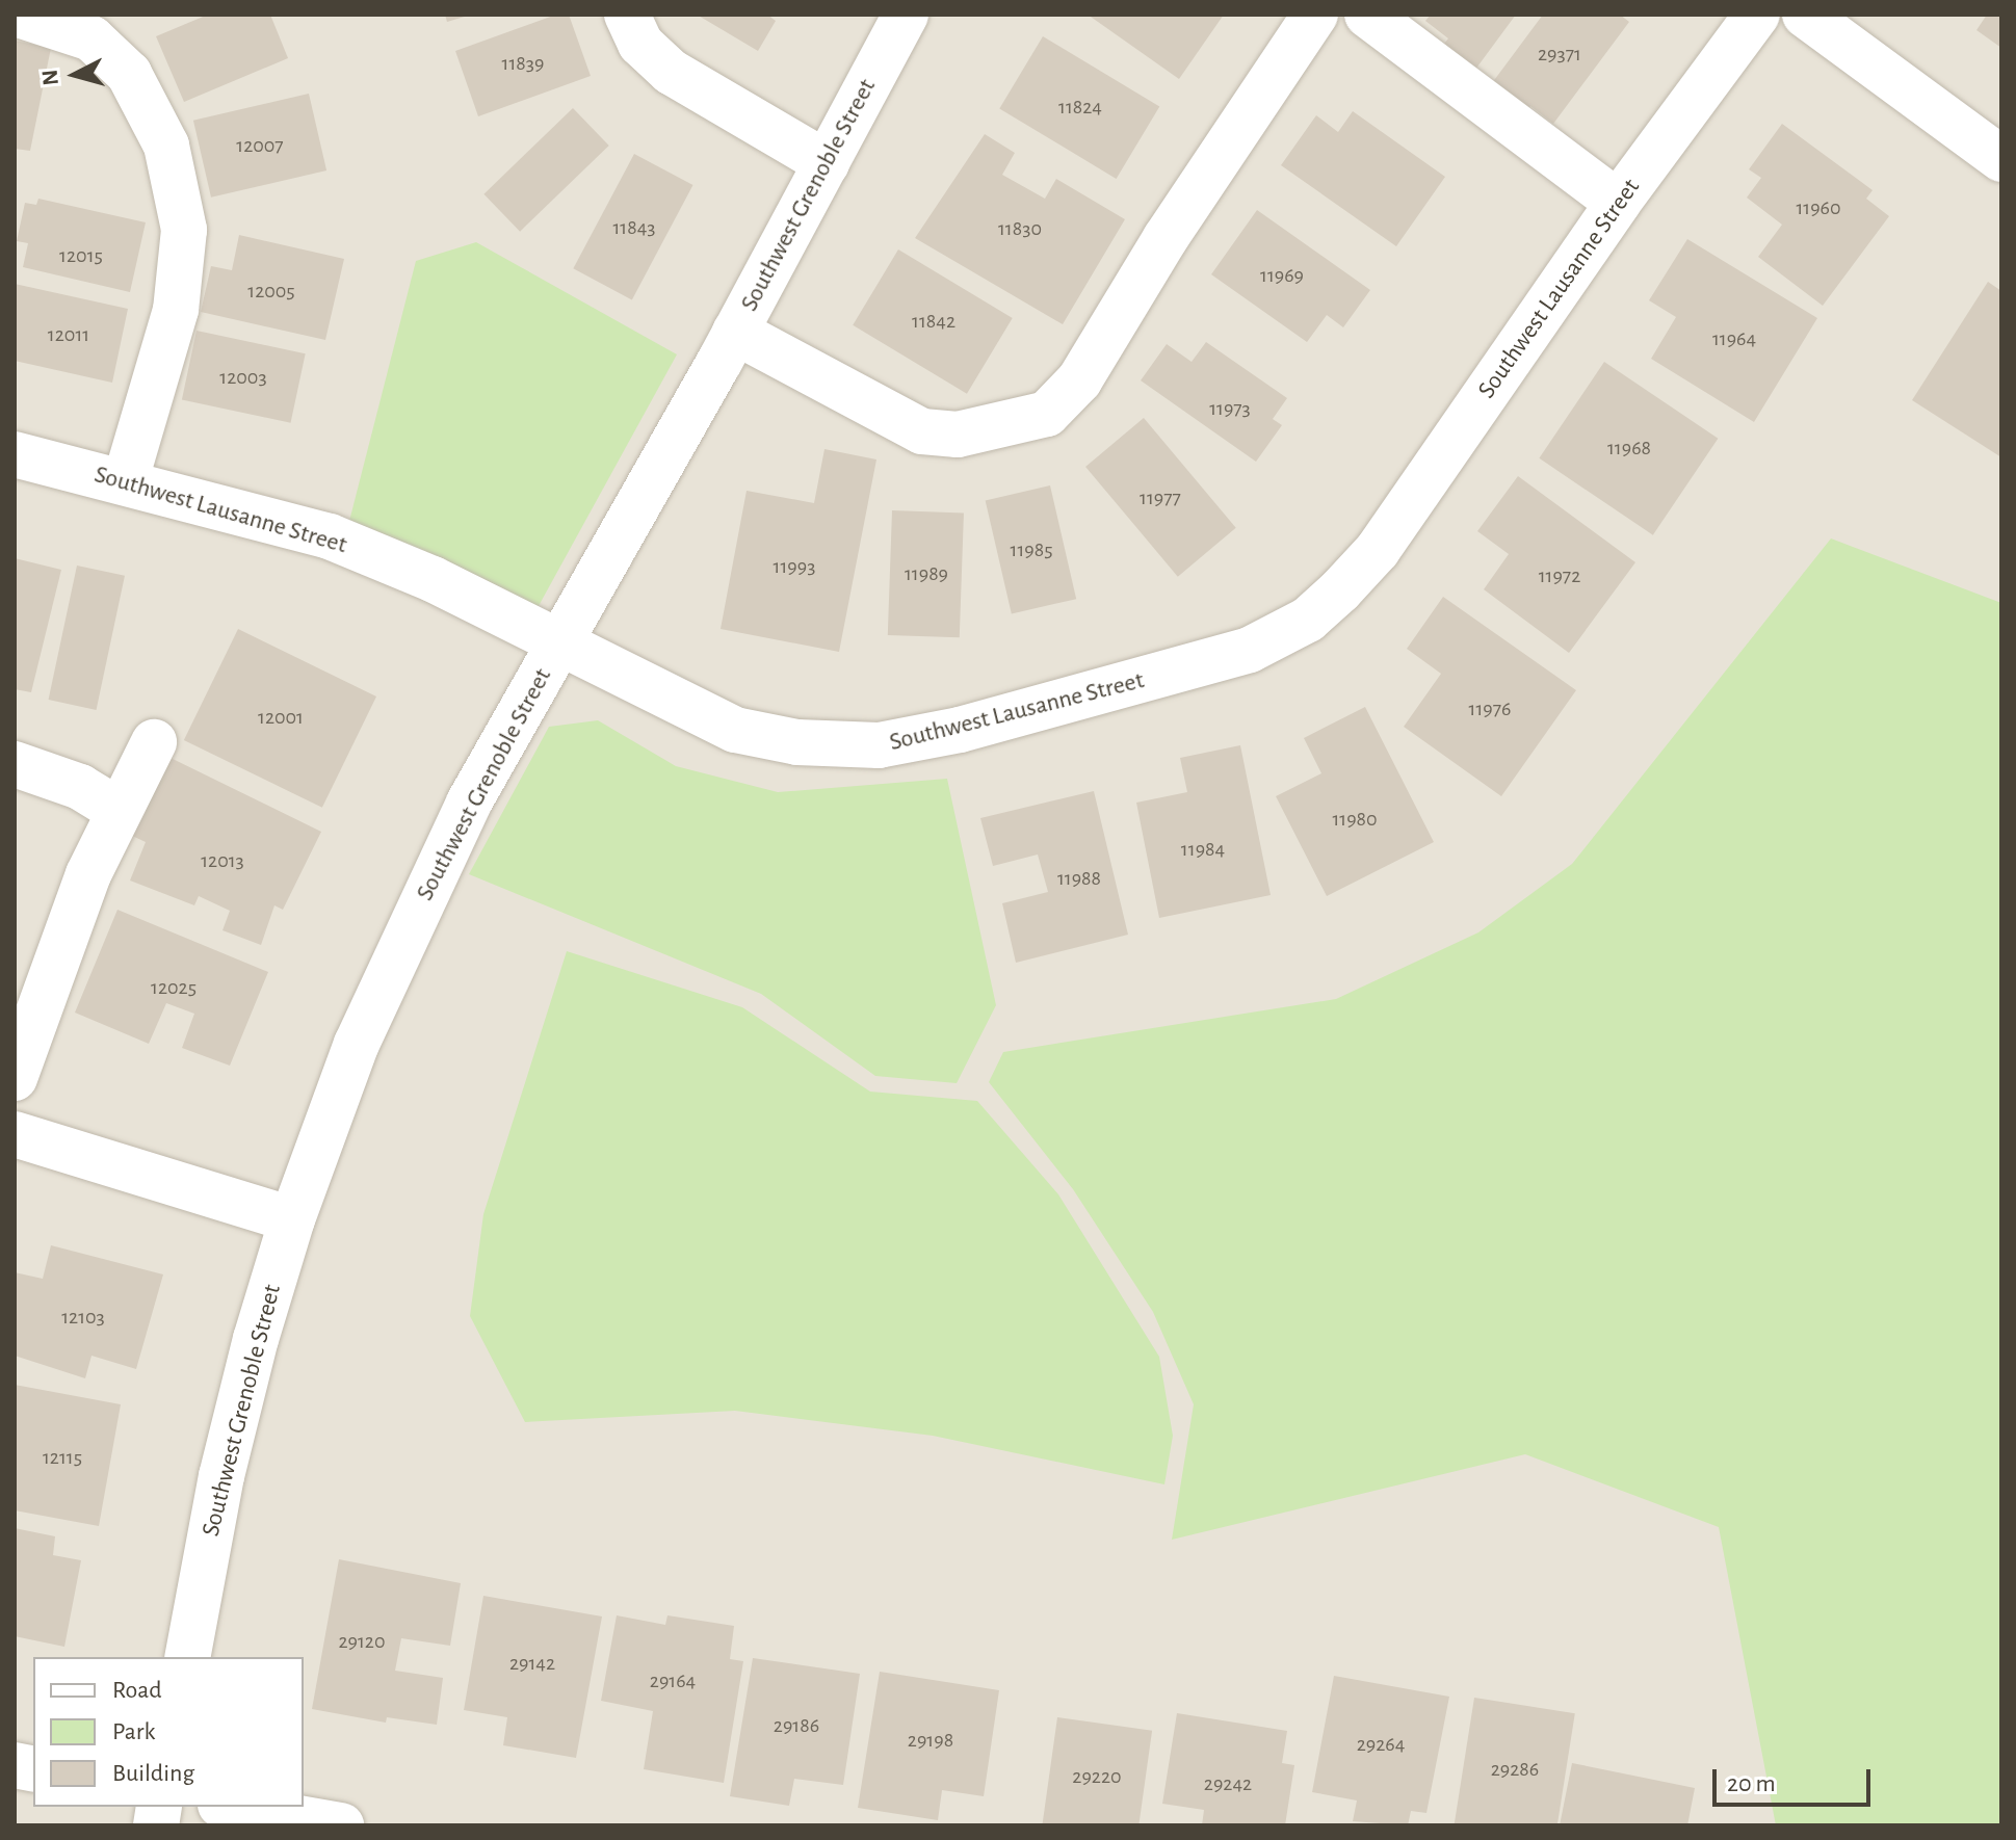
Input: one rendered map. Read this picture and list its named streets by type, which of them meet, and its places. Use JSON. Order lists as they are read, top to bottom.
{
  "streets": {
    "street": ["Southwest Grenoble Street", "Southwest Lausanne Street"]
  },
  "crossings": [
    ["Southwest Grenoble Street", "Southwest Lausanne Street"]
  ],
  "house_numbers": [
    "29371",
    "11839",
    "11824",
    "12007",
    "11960",
    "11843",
    "11830",
    "12015",
    "11969",
    "12005",
    "11842",
    "12011",
    "11964",
    "12003",
    "11973",
    "11968",
    "11977",
    "11985",
    "11993",
    "11989",
    "11972",
    "11976",
    "12001",
    "11980",
    "11984",
    "12013",
    "11988",
    "12025",
    "12103",
    "12115",
    "29120",
    "29142",
    "29164",
    "29186",
    "29198",
    "29264",
    "29286",
    "29220",
    "29242"
  ],
  "legend": ["Road", "Park", "Building"],
  "scale_bar": "20 m",
  "north": "left"
}
